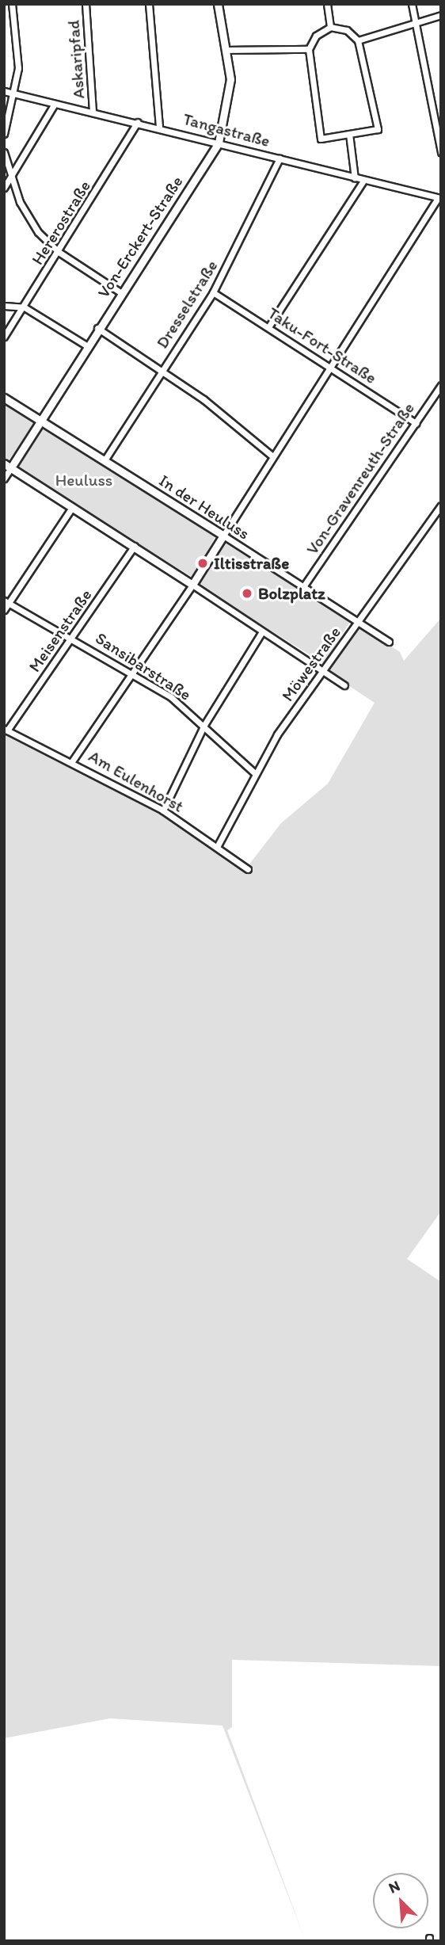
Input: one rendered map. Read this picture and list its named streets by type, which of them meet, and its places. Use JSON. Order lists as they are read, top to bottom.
{
  "streets": {
    "street": [
      "Askaripfad",
      "Tangastraße",
      "Hererostraße",
      "Von-Erckert-Straße",
      "Dresselstraße",
      "Taku-Fort-Straße",
      "Von-Gravenreuth-Straße",
      "In der Heuluss",
      "Meisenstraße",
      "Möwestraße",
      "Sansibarstraße",
      "Am Eulenhorst"
    ]
  },
  "crossings": [
    ["Askaripfad", "Tangastraße"],
    ["Tangastraße", "Hererostraße"],
    ["Tangastraße", "Von-Erckert-Straße"],
    ["Tangastraße", "Dresselstraße"],
    ["Von-Erckert-Straße", "In der Heuluss"],
    ["Dresselstraße", "Taku-Fort-Straße"],
    ["Dresselstraße", "In der Heuluss"],
    ["Taku-Fort-Straße", "Von-Gravenreuth-Straße"],
    ["Von-Gravenreuth-Straße", "In der Heuluss"],
    ["In der Heuluss", "Möwestraße"],
    ["Meisenstraße", "Sansibarstraße"],
    ["Meisenstraße", "Am Eulenhorst"],
    ["Möwestraße", "Sansibarstraße"],
    ["Möwestraße", "Am Eulenhorst"]
  ],
  "parks": ["Heuluss"],
  "places": ["Iltisstraße", "Bolzplatz"],
  "north": "top left"
}
